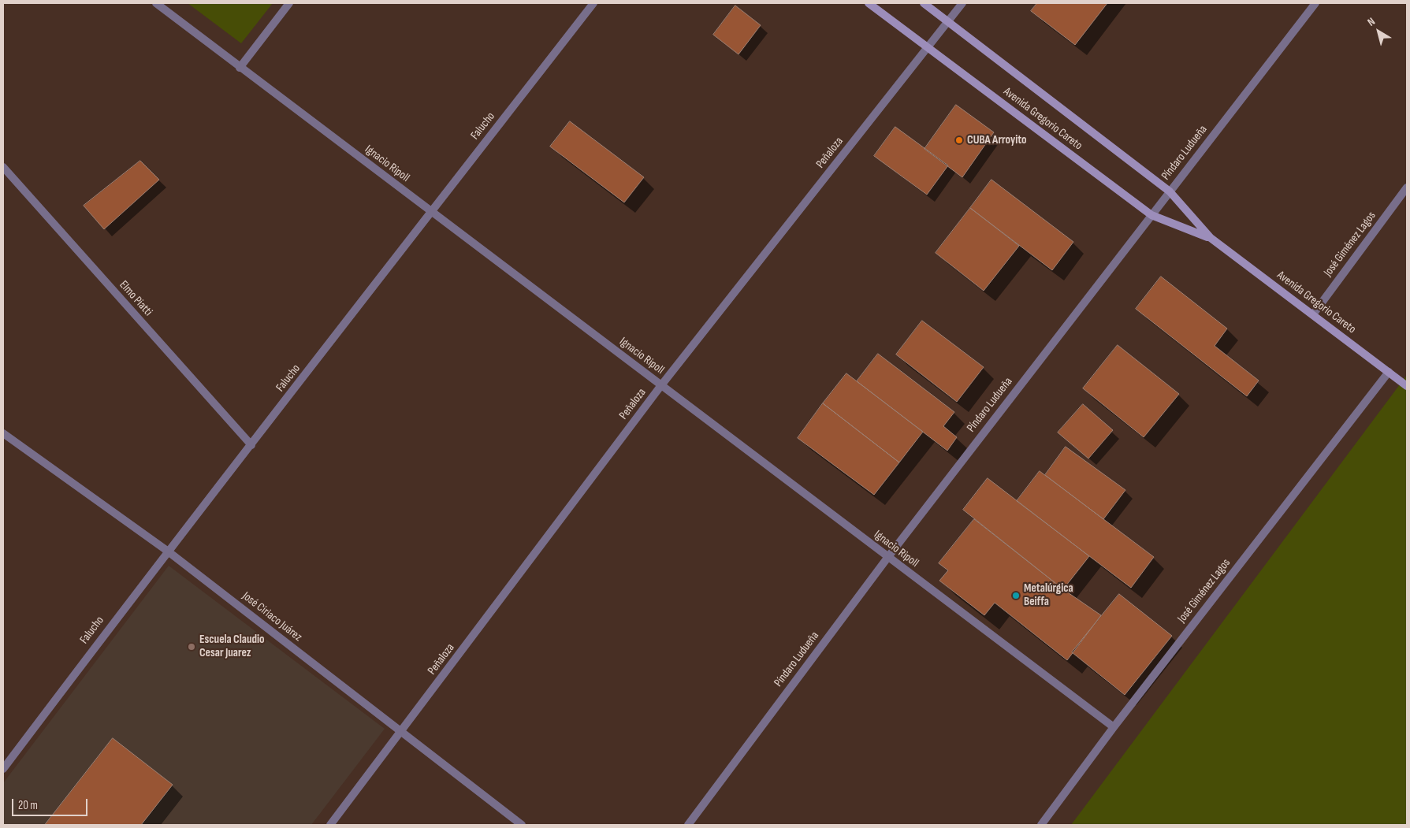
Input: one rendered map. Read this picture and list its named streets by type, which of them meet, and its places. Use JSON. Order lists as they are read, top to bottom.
{
  "streets": {
    "main road": ["Avenida Gregorio Careto"],
    "street": [
      "Falucho",
      "Peñaloza",
      "Píndaro Ludueña",
      "Ignacio Ripoll",
      "José Giménez Lagos",
      "Elmo Piatti",
      "José Ciriaco Juárez"
    ]
  },
  "crossings": [
    ["Avenida Gregorio Careto", "Peñaloza"],
    ["Avenida Gregorio Careto", "Píndaro Ludueña"],
    ["Avenida Gregorio Careto", "José Giménez Lagos"],
    ["Falucho", "Ignacio Ripoll"],
    ["Falucho", "Elmo Piatti"],
    ["Falucho", "José Ciriaco Juárez"],
    ["Peñaloza", "Ignacio Ripoll"],
    ["Peñaloza", "José Ciriaco Juárez"],
    ["Píndaro Ludueña", "Ignacio Ripoll"],
    ["Ignacio Ripoll", "José Giménez Lagos"]
  ],
  "places": ["CUBA Arroyito", "Metalúrgica Beiffa", "Escuela Claudio Cesar Juarez"],
  "scale_bar": "20 m",
  "north": "top left"
}
